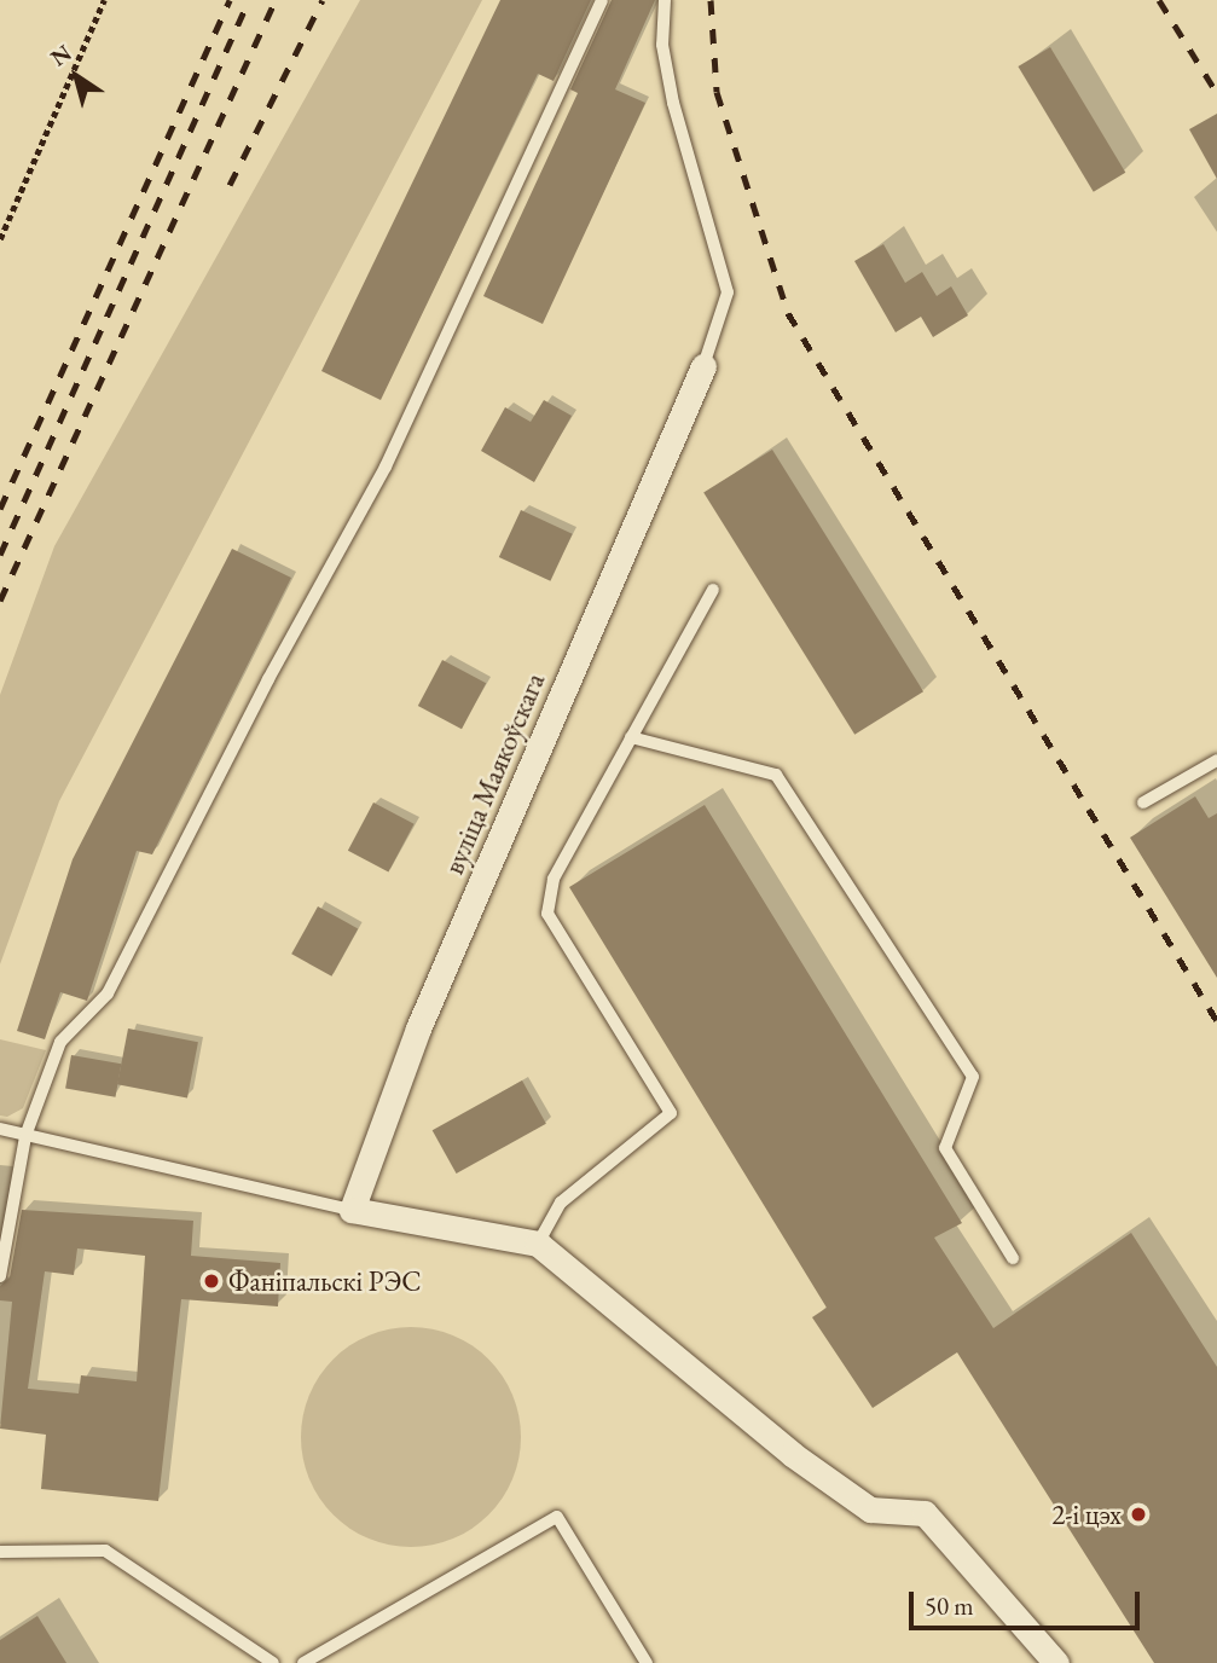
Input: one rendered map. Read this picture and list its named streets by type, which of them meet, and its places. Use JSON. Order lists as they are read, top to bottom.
{
  "streets": {
    "street": ["вуліца Маякоўскага"]
  },
  "places": ["Фаніпальскі РЭС", "2-і цэх"],
  "scale_bar": "50 m",
  "north": "top left"
}
